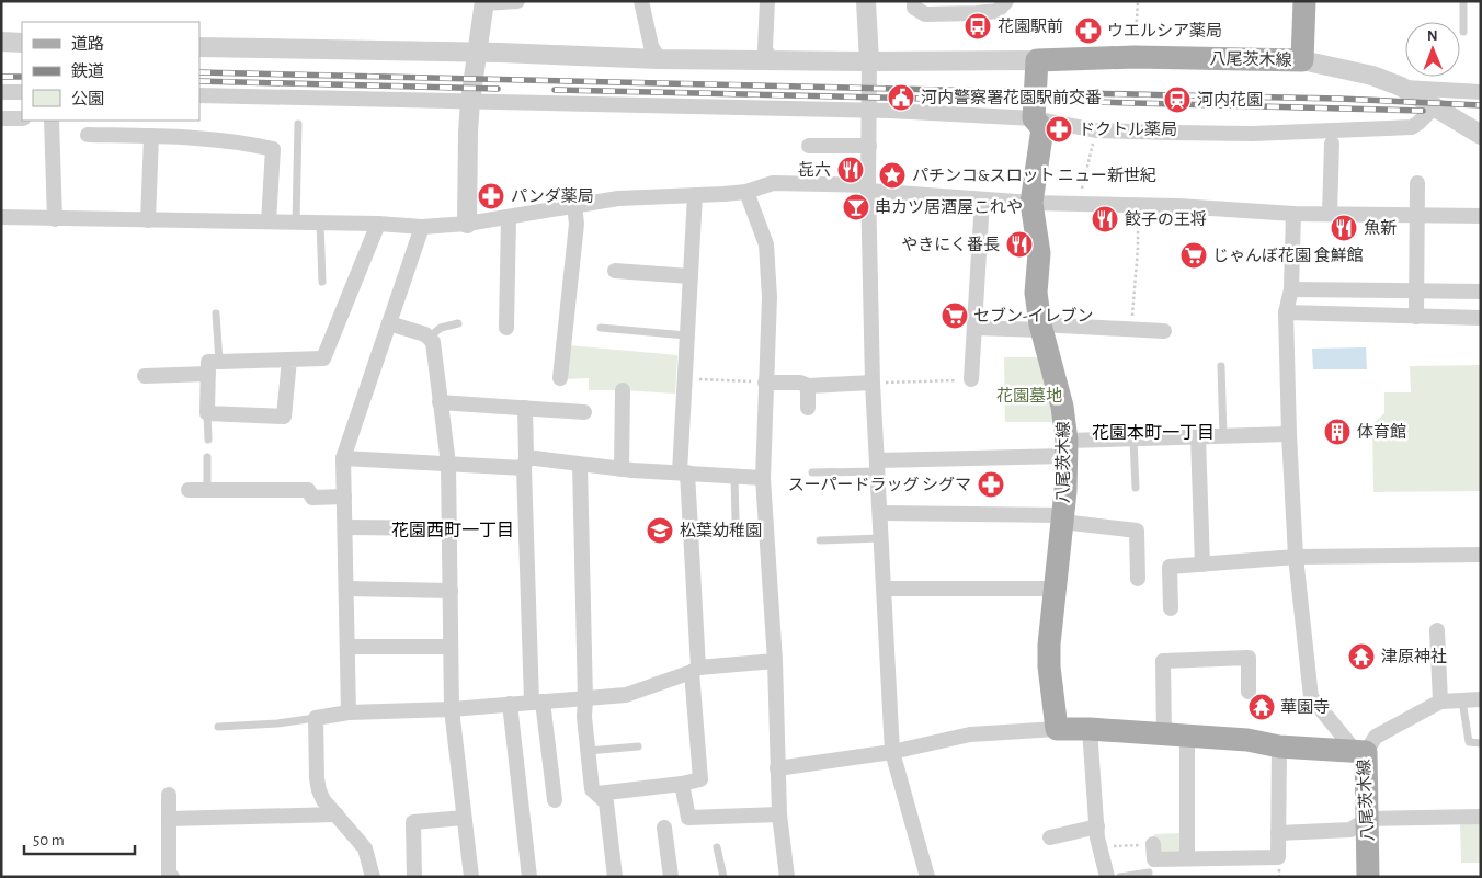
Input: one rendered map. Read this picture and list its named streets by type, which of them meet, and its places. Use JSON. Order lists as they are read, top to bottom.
{
  "streets": {
    "main road": ["八尾茨木線"]
  },
  "districts": ["花園本町一丁目", "花園西町一丁目"],
  "parks": ["花園墓地"],
  "places": {
    "bus stop": ["花園駅前"],
    "pharmacy": [
      "ウエルシア薬局",
      "ドクトル薬局",
      "パンダ薬局",
      "スーパードラッグ シグマ"
    ],
    "public building": ["河内警察署花園駅前交番"],
    "station": ["河内花園"],
    "restaurant": [
      "㐂六",
      "餃子の王将",
      "魚新",
      "やきにく番長"
    ],
    "place": ["パチンコ&スロット ニュー新世紀"],
    "bar": ["串カツ居酒屋これや"],
    "supermarket": ["じゃんぼ花園 食鮮館", "セブン-イレブン"],
    "building": ["体育館"],
    "school or university": ["松葉幼稚園"],
    "temple": ["津原神社", "華園寺"]
  },
  "legend": ["道路", "鉄道", "公園"],
  "scale_bar": "50 m",
  "north": "top"
}
